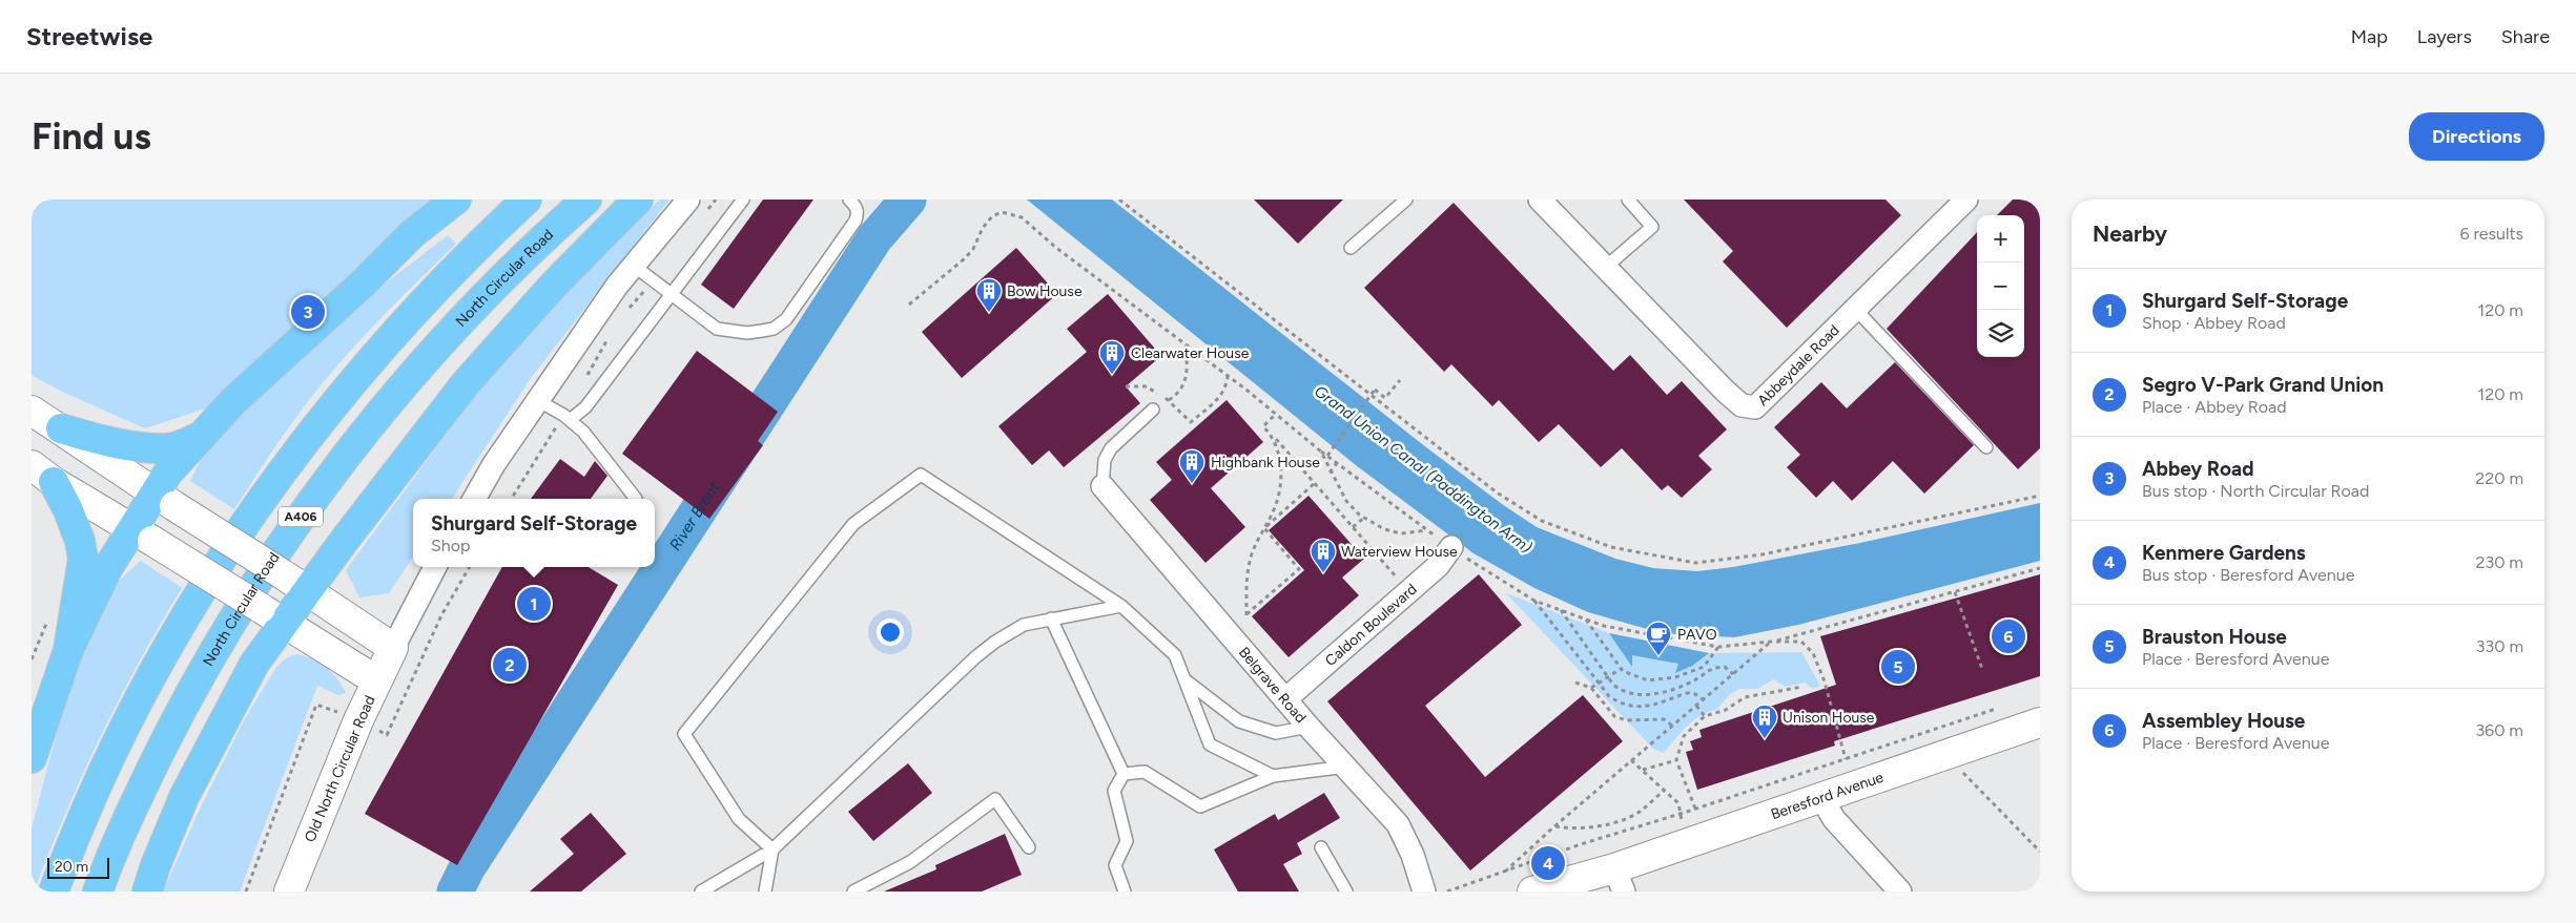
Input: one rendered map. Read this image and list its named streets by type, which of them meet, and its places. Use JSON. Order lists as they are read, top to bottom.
{
  "streets": {
    "highway": ["North Circular Road", "A406"],
    "street": [
      "Abbeydale Road",
      "Caldon Boulevard",
      "Belgrave Road",
      "Old North Circular Road",
      "Beresford Avenue"
    ]
  },
  "crossings": [
    ["Caldon Boulevard", "Belgrave Road"]
  ],
  "water": ["Grand Union Canal (Paddington Arm)", "River Brent"],
  "places": {
    "building": [
      "Bow House",
      "Clearwater House",
      "Highbank House",
      "Waterview House",
      "Unison House"
    ],
    "cafe": ["PAVO"]
  },
  "scale_bar": "20 m",
  "page": {
    "header": "Streetwise",
    "nav": ["Map", "Layers", "Share"],
    "buttons": "Directions",
    "title": "Find us",
    "heading": ["Nearby", "6 results"],
    "map_buttons": ["+", "−"],
    "list": [
      {
        "mark": "1",
        "name": "Shurgard Self-Storage",
        "note": "Shop · Abbey Road",
        "value": "120 m"
      },
      {
        "mark": "2",
        "name": "Segro V-Park Grand Union",
        "note": "Place · Abbey Road",
        "value": "120 m"
      },
      {
        "mark": "3",
        "name": "Abbey Road",
        "note": "Bus stop · North Circular Road",
        "value": "220 m"
      },
      {
        "mark": "4",
        "name": "Kenmere Gardens",
        "note": "Bus stop · Beresford Avenue",
        "value": "230 m"
      },
      {
        "mark": "5",
        "name": "Brauston House",
        "note": "Place · Beresford Avenue",
        "value": "330 m"
      },
      {
        "mark": "6",
        "name": "Assembley House",
        "note": "Place · Beresford Avenue",
        "value": "360 m"
      }
    ],
    "pins": [
      "3",
      "1",
      "6",
      "2",
      "5",
      "4"
    ],
    "popup": ["Shurgard Self-Storage", "Shop"],
    "scale": "20 m"
  }
}
